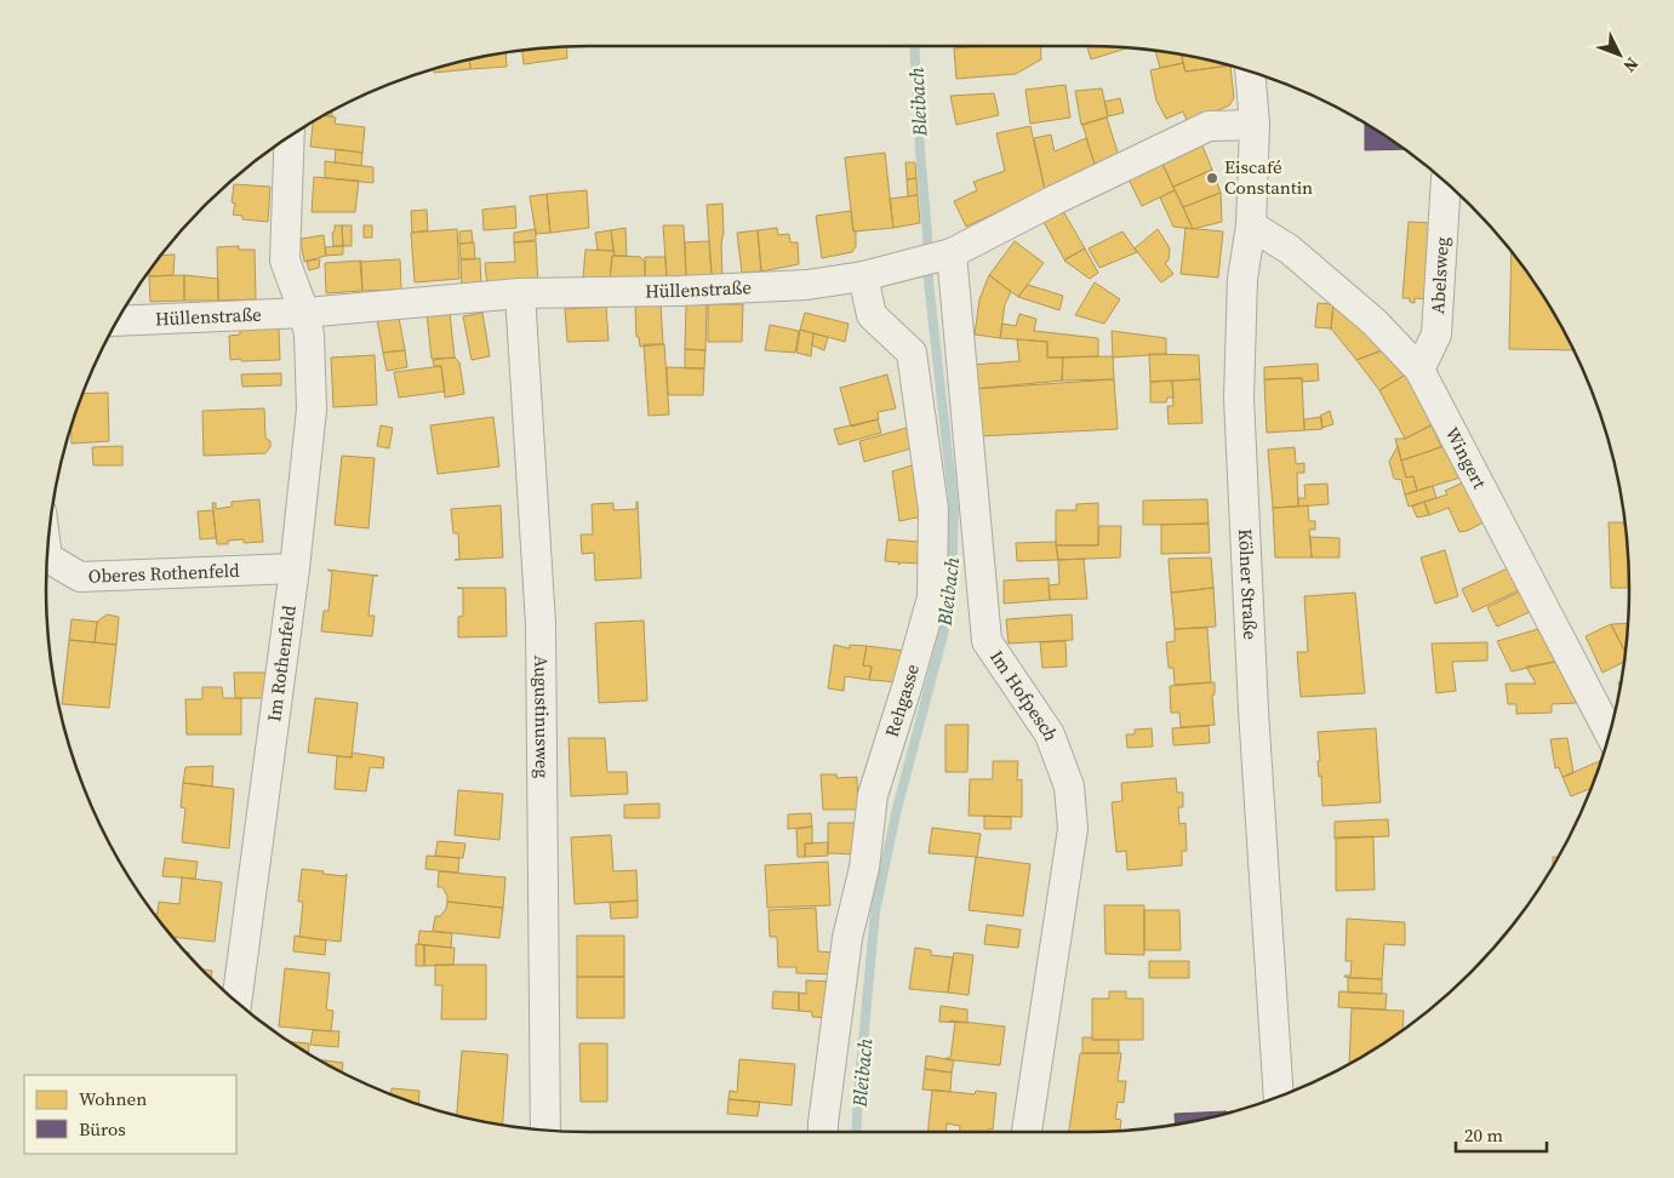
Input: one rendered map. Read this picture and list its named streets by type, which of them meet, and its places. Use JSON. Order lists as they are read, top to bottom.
{
  "streets": {
    "street": [
      "Abelsweg",
      "Hüllenstraße",
      "Wingert",
      "Oberes Rothenfeld",
      "Kölner Straße",
      "Im Rothenfeld",
      "Im Hofpesch",
      "Rehgasse",
      "Augustinusweg"
    ]
  },
  "crossings": [
    ["Abelsweg", "Wingert"],
    ["Hüllenstraße", "Kölner Straße"],
    ["Hüllenstraße", "Im Rothenfeld"],
    ["Hüllenstraße", "Im Hofpesch"],
    ["Hüllenstraße", "Rehgasse"],
    ["Hüllenstraße", "Augustinusweg"],
    ["Wingert", "Kölner Straße"],
    ["Oberes Rothenfeld", "Im Rothenfeld"]
  ],
  "water": ["Bleibach"],
  "places": ["Eiscafé Constantin"],
  "legend": ["Wohnen", "Büros"],
  "scale_bar": "20 m",
  "north": "bottom right"
}
